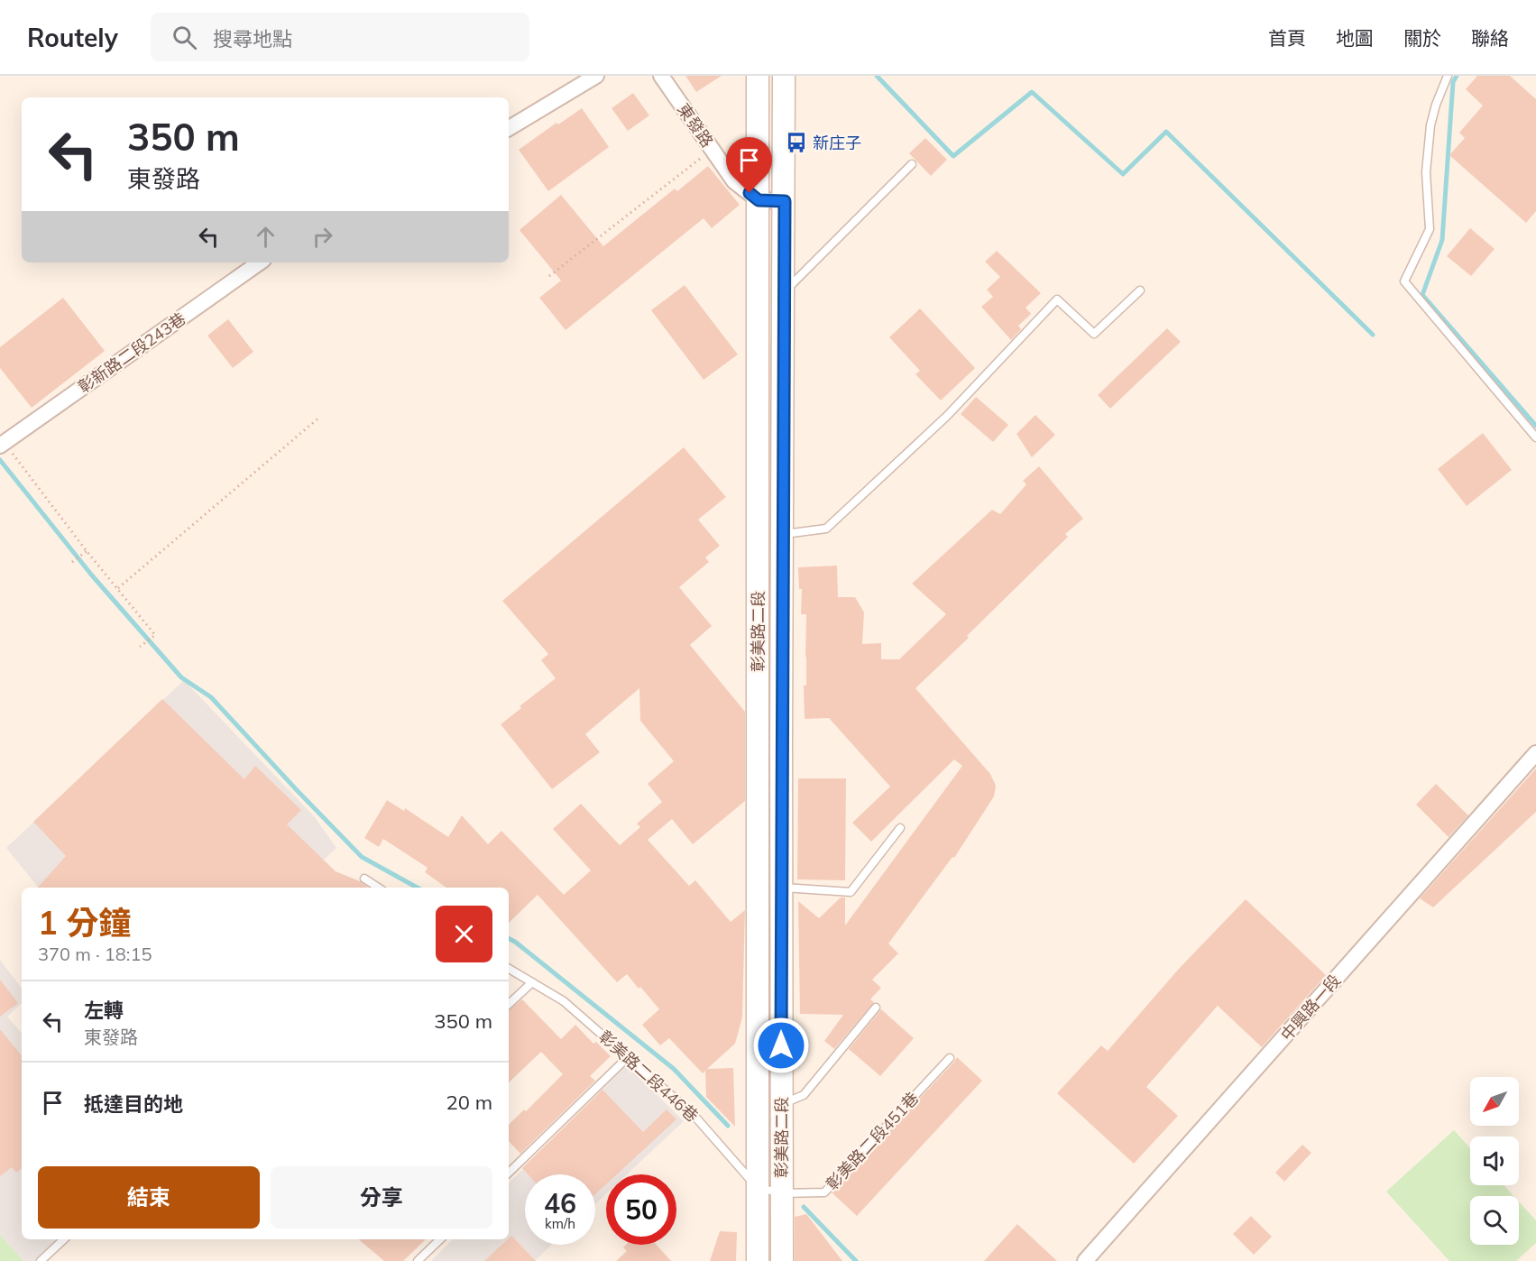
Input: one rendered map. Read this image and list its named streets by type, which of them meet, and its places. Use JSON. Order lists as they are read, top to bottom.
{
  "streets": {
    "main road": ["彰美路二段"],
    "street": ["東發路", "彰新路二段243巷", "中興路一段"],
    "lane": ["彰美路二段446巷", "彰美路二段451巷"]
  },
  "crossings": [
    ["東發路", "彰美路二段"],
    ["彰美路二段", "彰美路二段446巷"],
    ["彰美路二段", "彰美路二段451巷"]
  ],
  "places": {
    "bus stop": ["新庄子"]
  },
  "north": "bottom left",
  "page": {
    "header": "Routely",
    "search": "搜尋地點",
    "nav": [
      "首頁",
      "地圖",
      "關於",
      "聯絡"
    ],
    "turn": ["350 m", "東發路"],
    "heading": ["1 分鐘", "370 m · 18:15"],
    "list": [
      {
        "name": "左轉",
        "note": "東發路",
        "value": "350 m"
      },
      {
        "name": "抵達目的地",
        "value": "20 m"
      }
    ],
    "buttons": ["結束", "分享"],
    "speed": "46 km/h",
    "limit": "50"
  }
}
